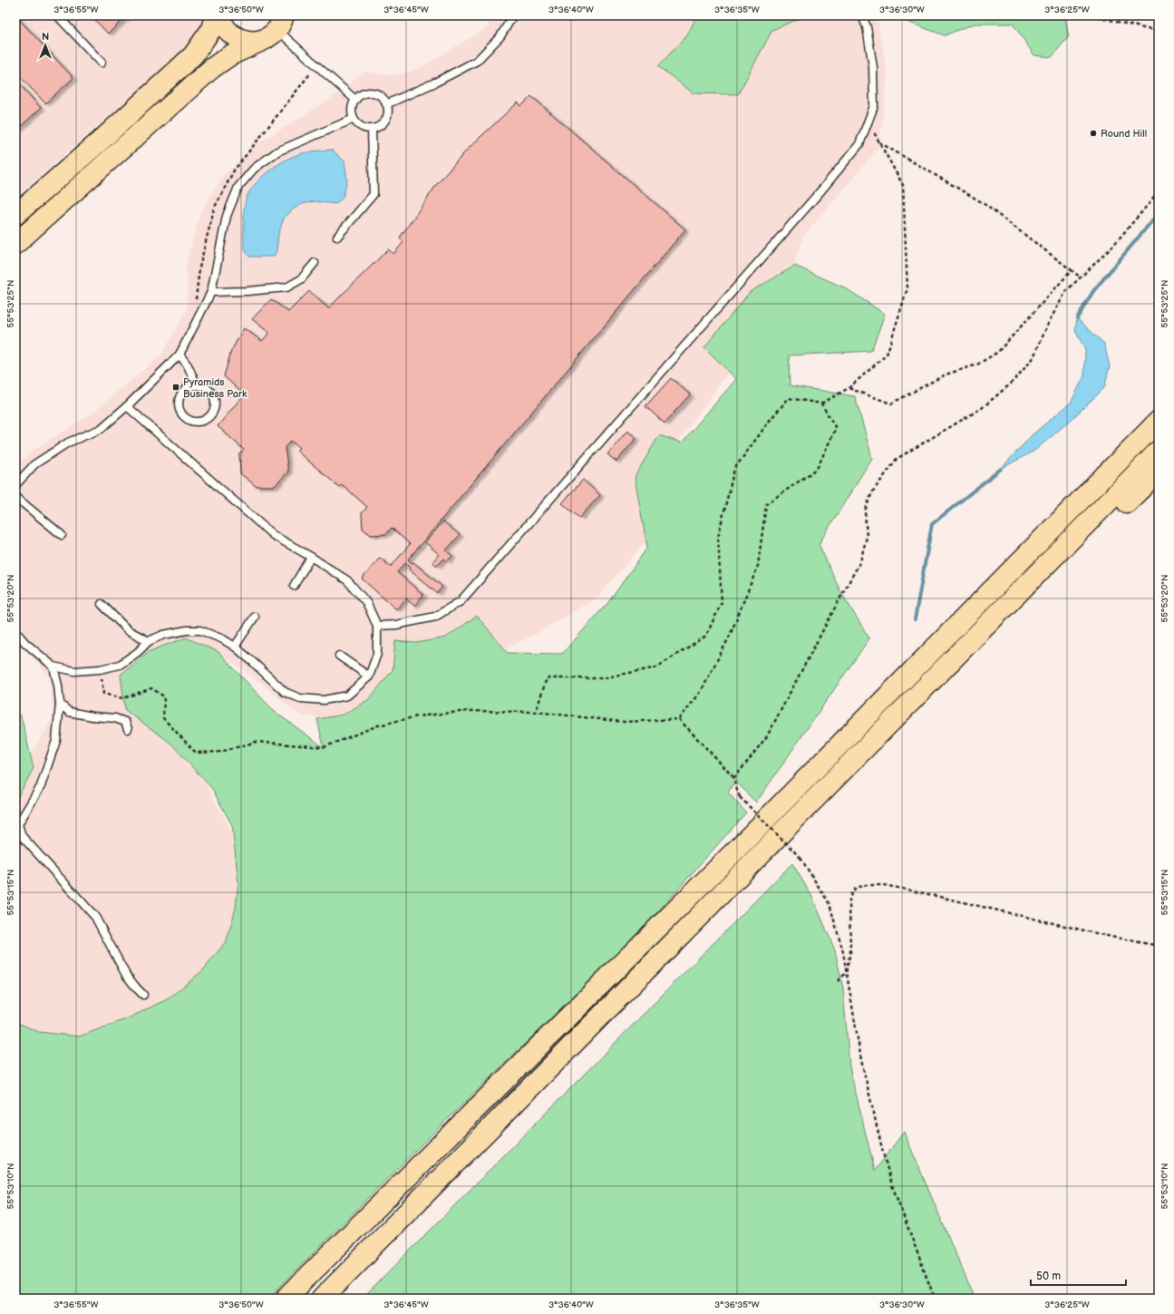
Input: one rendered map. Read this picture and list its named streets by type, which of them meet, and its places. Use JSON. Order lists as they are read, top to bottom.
{
  "places": {
    "other": ["Round Hill"],
    "transit": ["Pyramids Business Park"]
  },
  "scale_bar": "50 m",
  "north": "top",
  "coordinates": [
    "3°36'55\"W",
    "3°36'50\"W",
    "3°36'45\"W",
    "3°36'40\"W",
    "3°36'35\"W",
    "3°36'30\"W",
    "3°36'25\"W",
    "55°53'25\"N",
    "55°53'20\"N",
    "55°53'15\"N",
    "55°53'10\"N"
  ]
}
